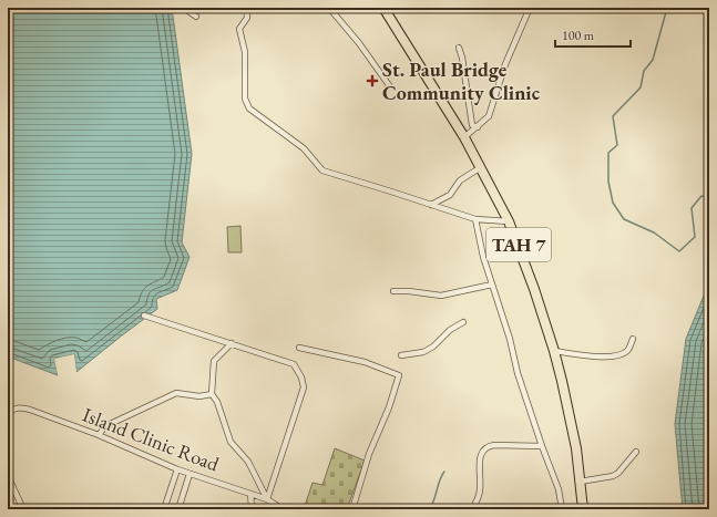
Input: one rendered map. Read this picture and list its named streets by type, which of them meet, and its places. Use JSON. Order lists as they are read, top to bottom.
{
  "streets": {
    "highway": ["TAH 7"],
    "street": ["Island Clinic Road"]
  },
  "places": {
    "health": ["St. Paul Bridge Community Clinic"]
  },
  "scale_bar": "100 m"
}
